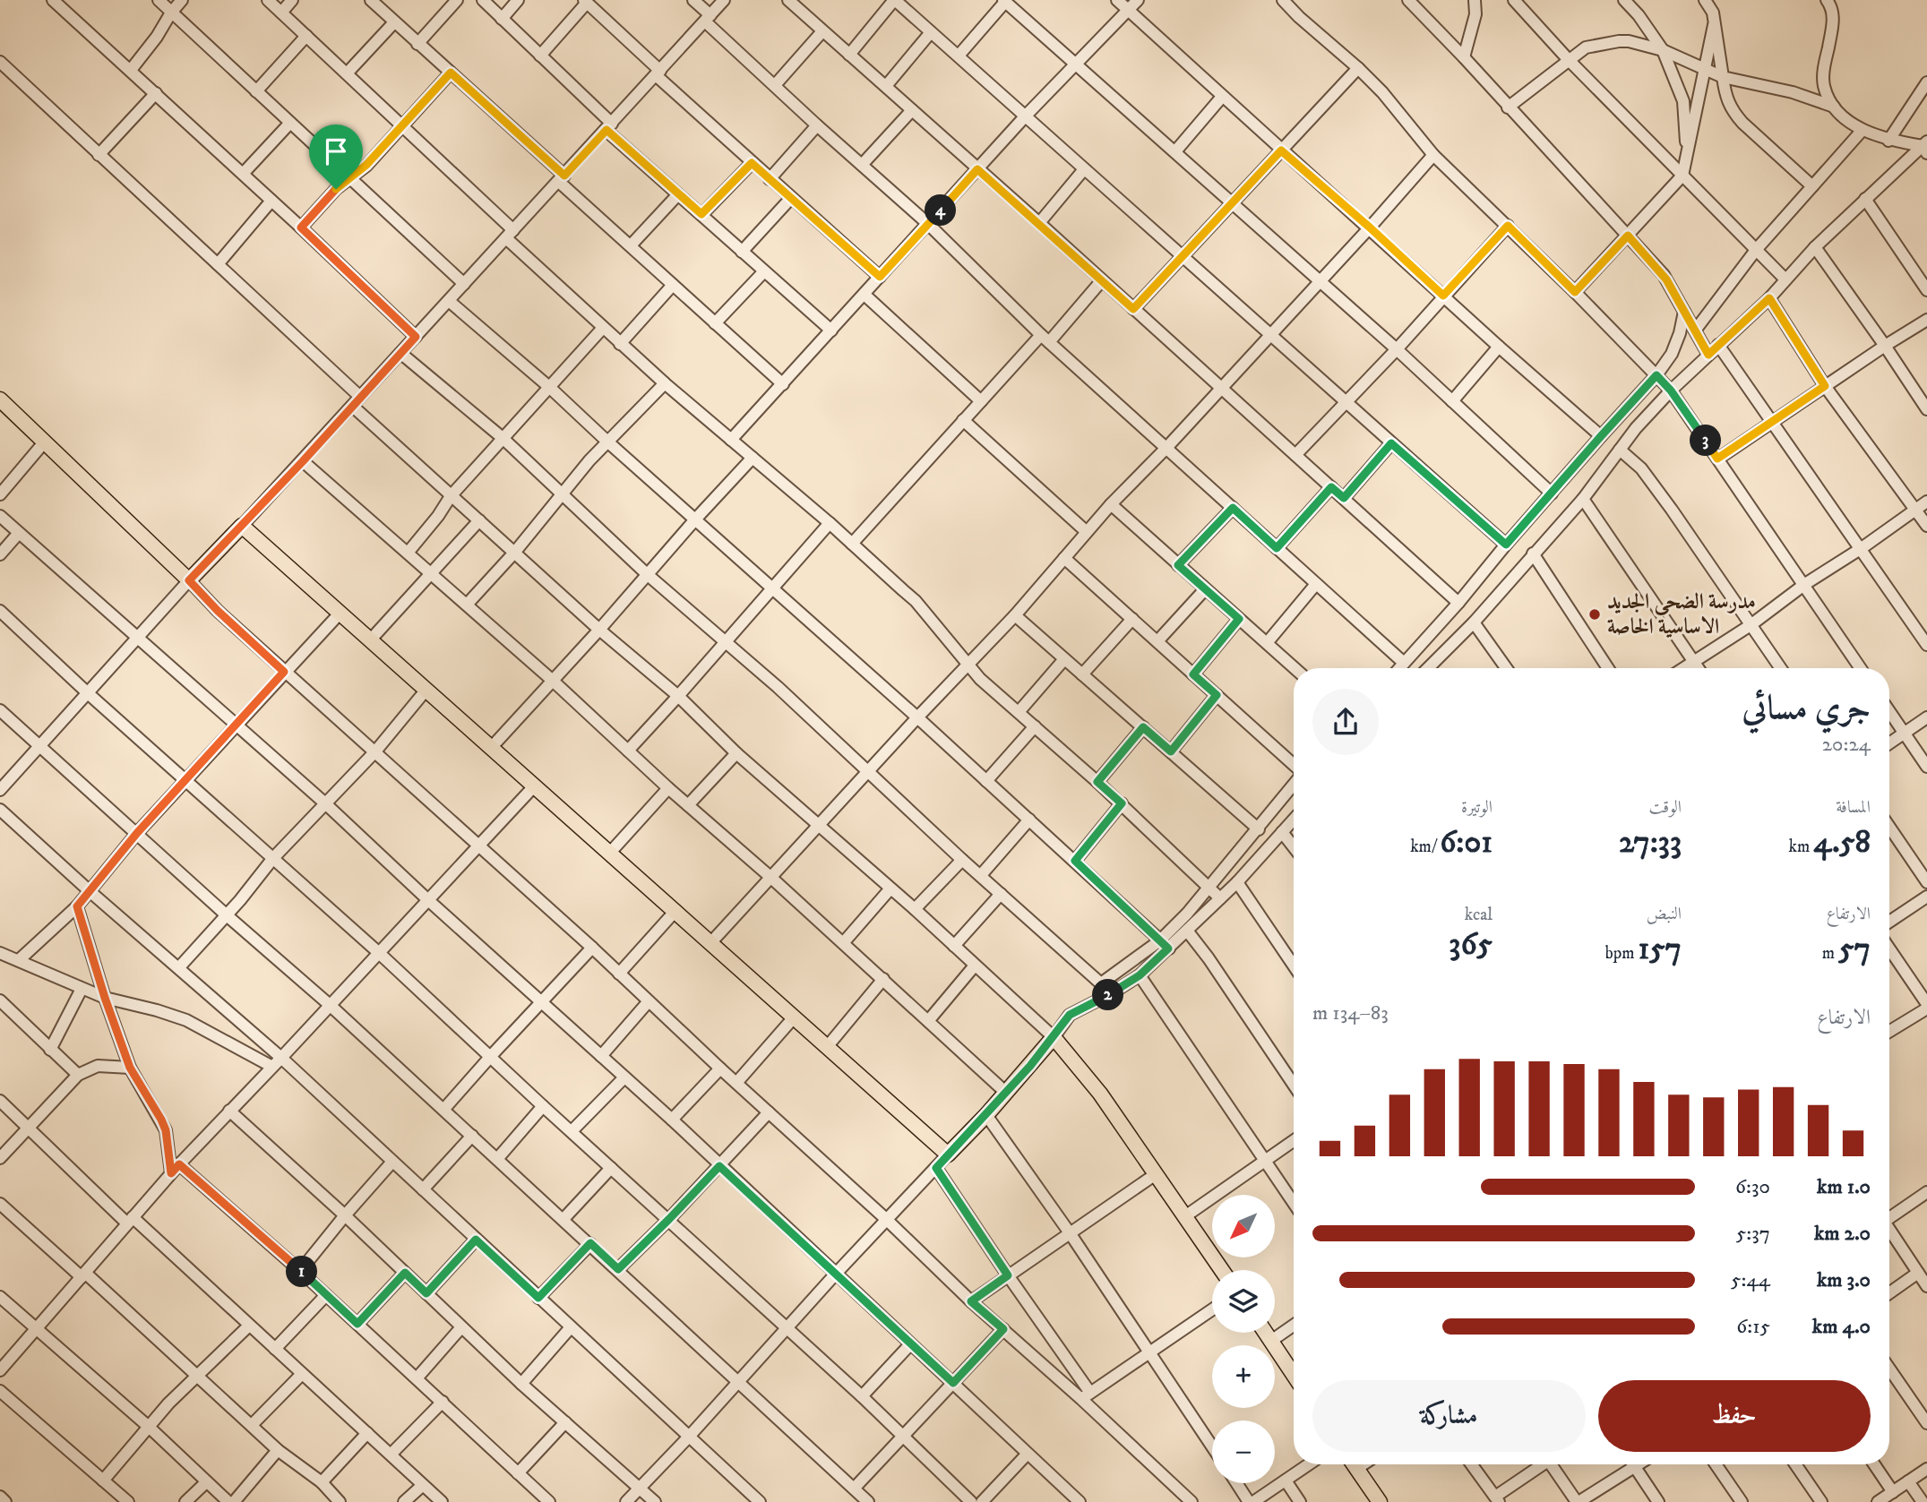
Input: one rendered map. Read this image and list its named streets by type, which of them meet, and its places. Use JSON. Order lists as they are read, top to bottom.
{
  "places": ["مدرسة الضحي الجديد الاساسية الخاصة"],
  "north": "bottom left",
  "page": {
    "pins": [
      "4",
      "3",
      "2",
      "1"
    ],
    "heading": ["جري مسائي", "20:24"],
    "stats": [
      ["المسافة", "4.58 km"],
      ["الوقت", "27:33"],
      ["الوتيرة", "6:01 /km"],
      ["الارتفاع", "57 m"],
      ["النبض", "157 bpm"],
      ["kcal", "365"]
    ],
    "chart": ["الارتفاع", "83–134 m"],
    "list": [
      {
        "name": "1.0 km",
        "note": "6:30"
      },
      {
        "name": "2.0 km",
        "note": "5:37"
      },
      {
        "name": "3.0 km",
        "note": "5:44"
      },
      {
        "name": "4.0 km",
        "note": "6:15"
      }
    ],
    "map_buttons": ["+", "−"],
    "buttons": ["حفظ", "مشاركة"]
  }
}
